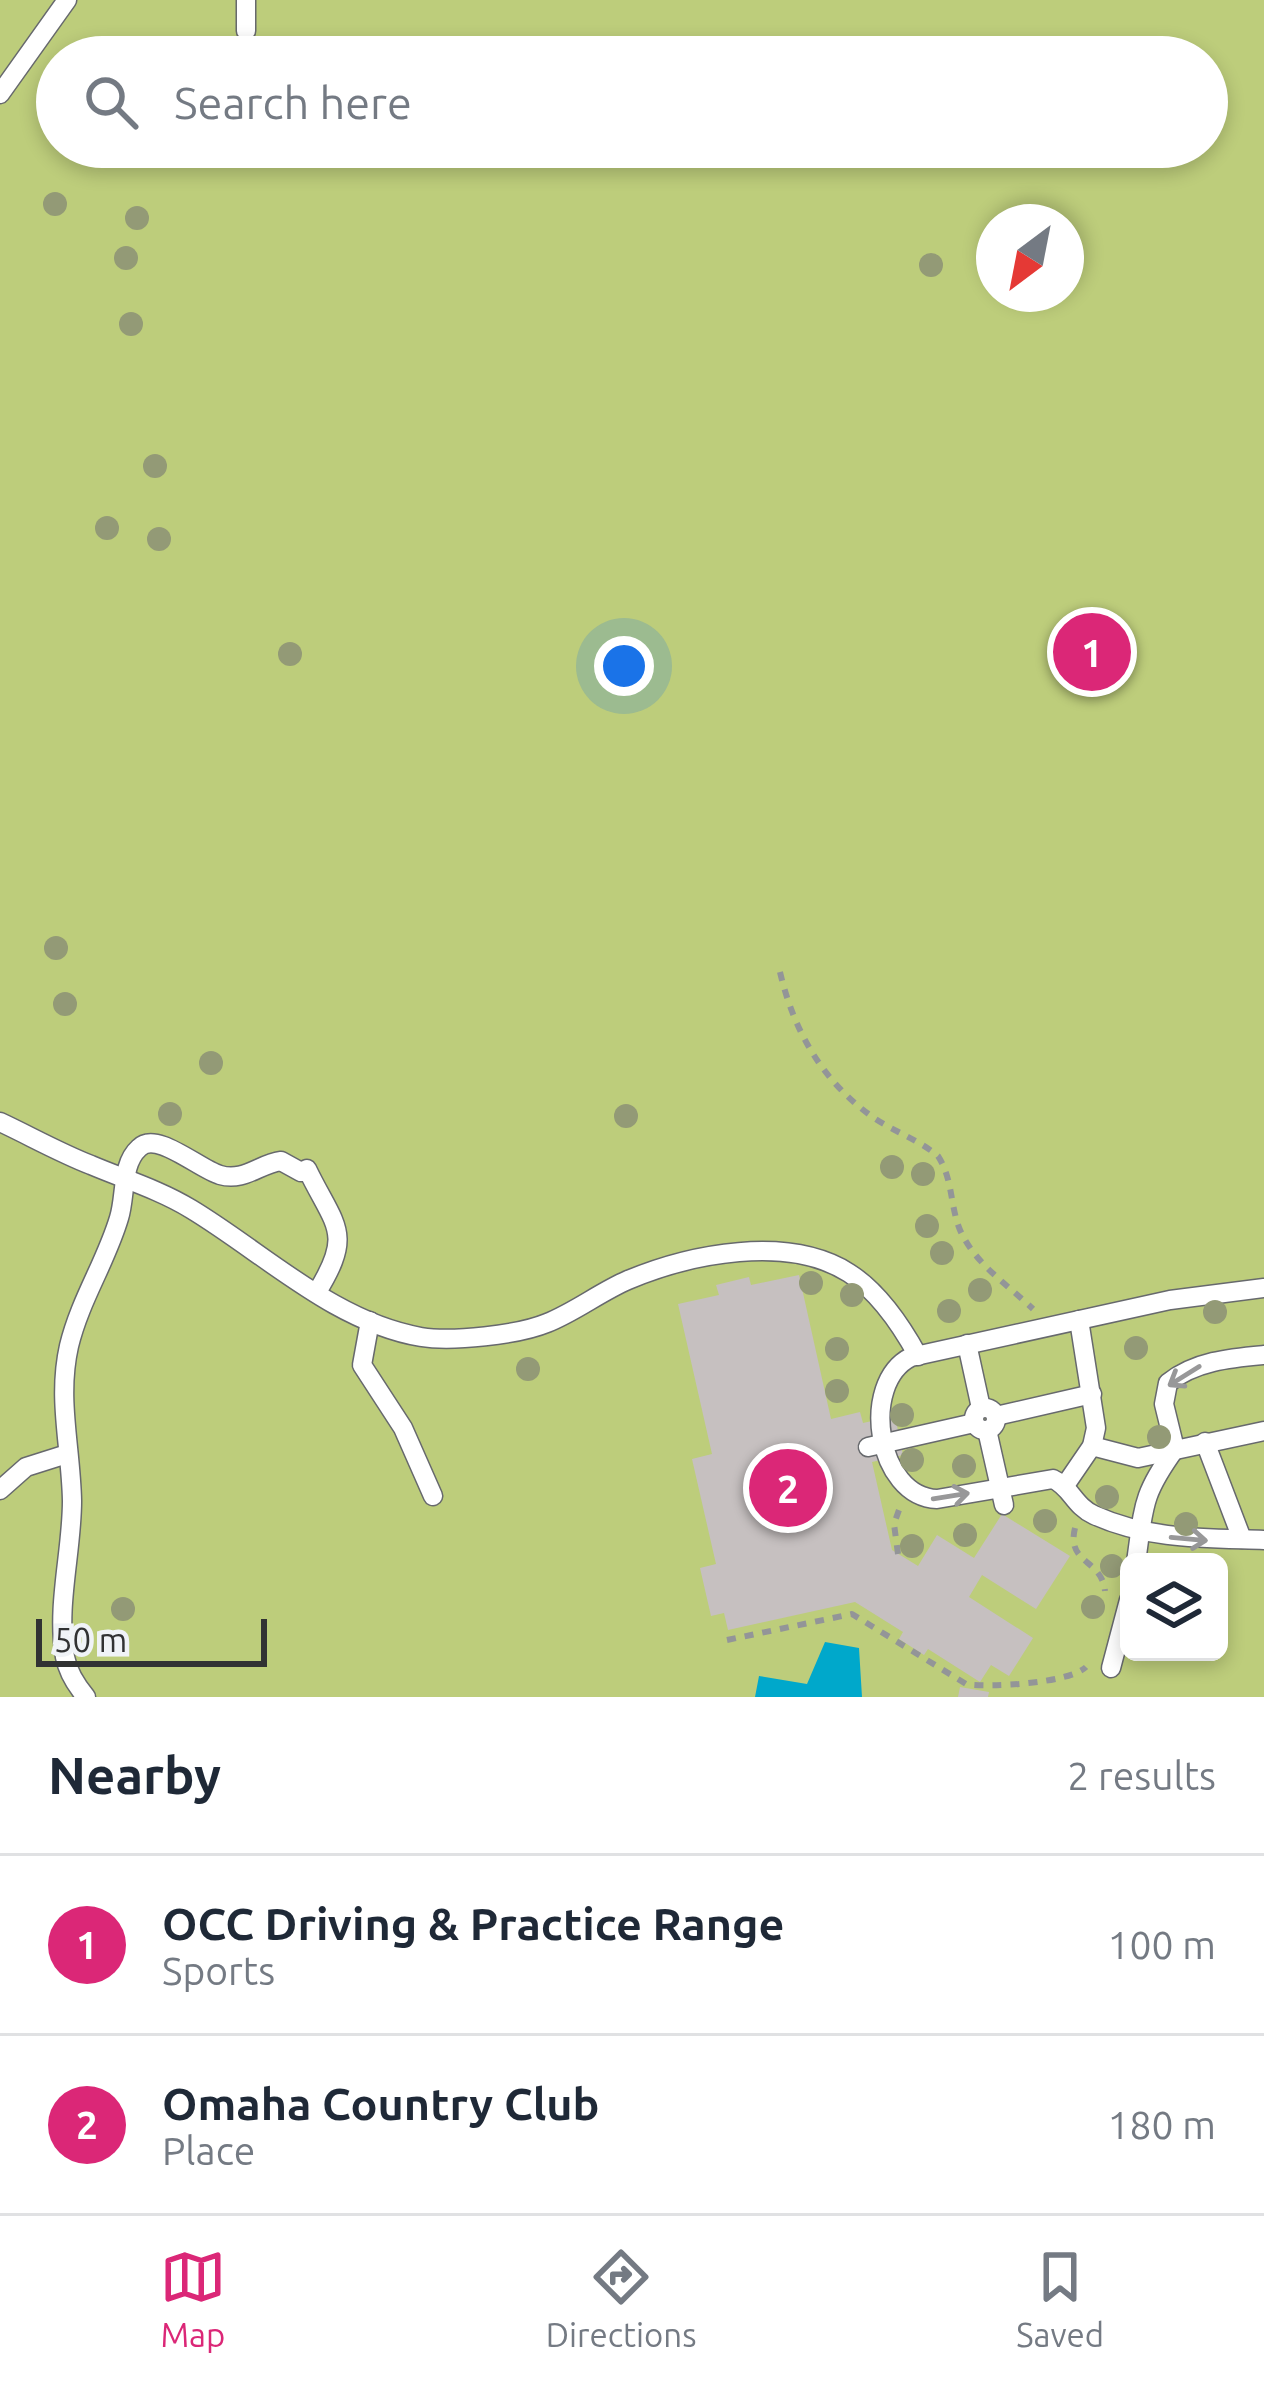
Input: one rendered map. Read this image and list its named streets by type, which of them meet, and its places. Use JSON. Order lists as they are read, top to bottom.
{
  "scale_bar": "50 m",
  "north": "bottom left",
  "page": {
    "search": "Search here",
    "pins": ["1", "2"],
    "scale": "50 m",
    "heading": ["Nearby", "2 results"],
    "list": [
      {
        "mark": "1",
        "name": "OCC Driving & Practice Range",
        "note": "Sports",
        "value": "100 m"
      },
      {
        "mark": "2",
        "name": "Omaha Country Club",
        "note": "Place",
        "value": "180 m"
      }
    ],
    "nav": ["Map", "Directions", "Saved"]
  }
}
